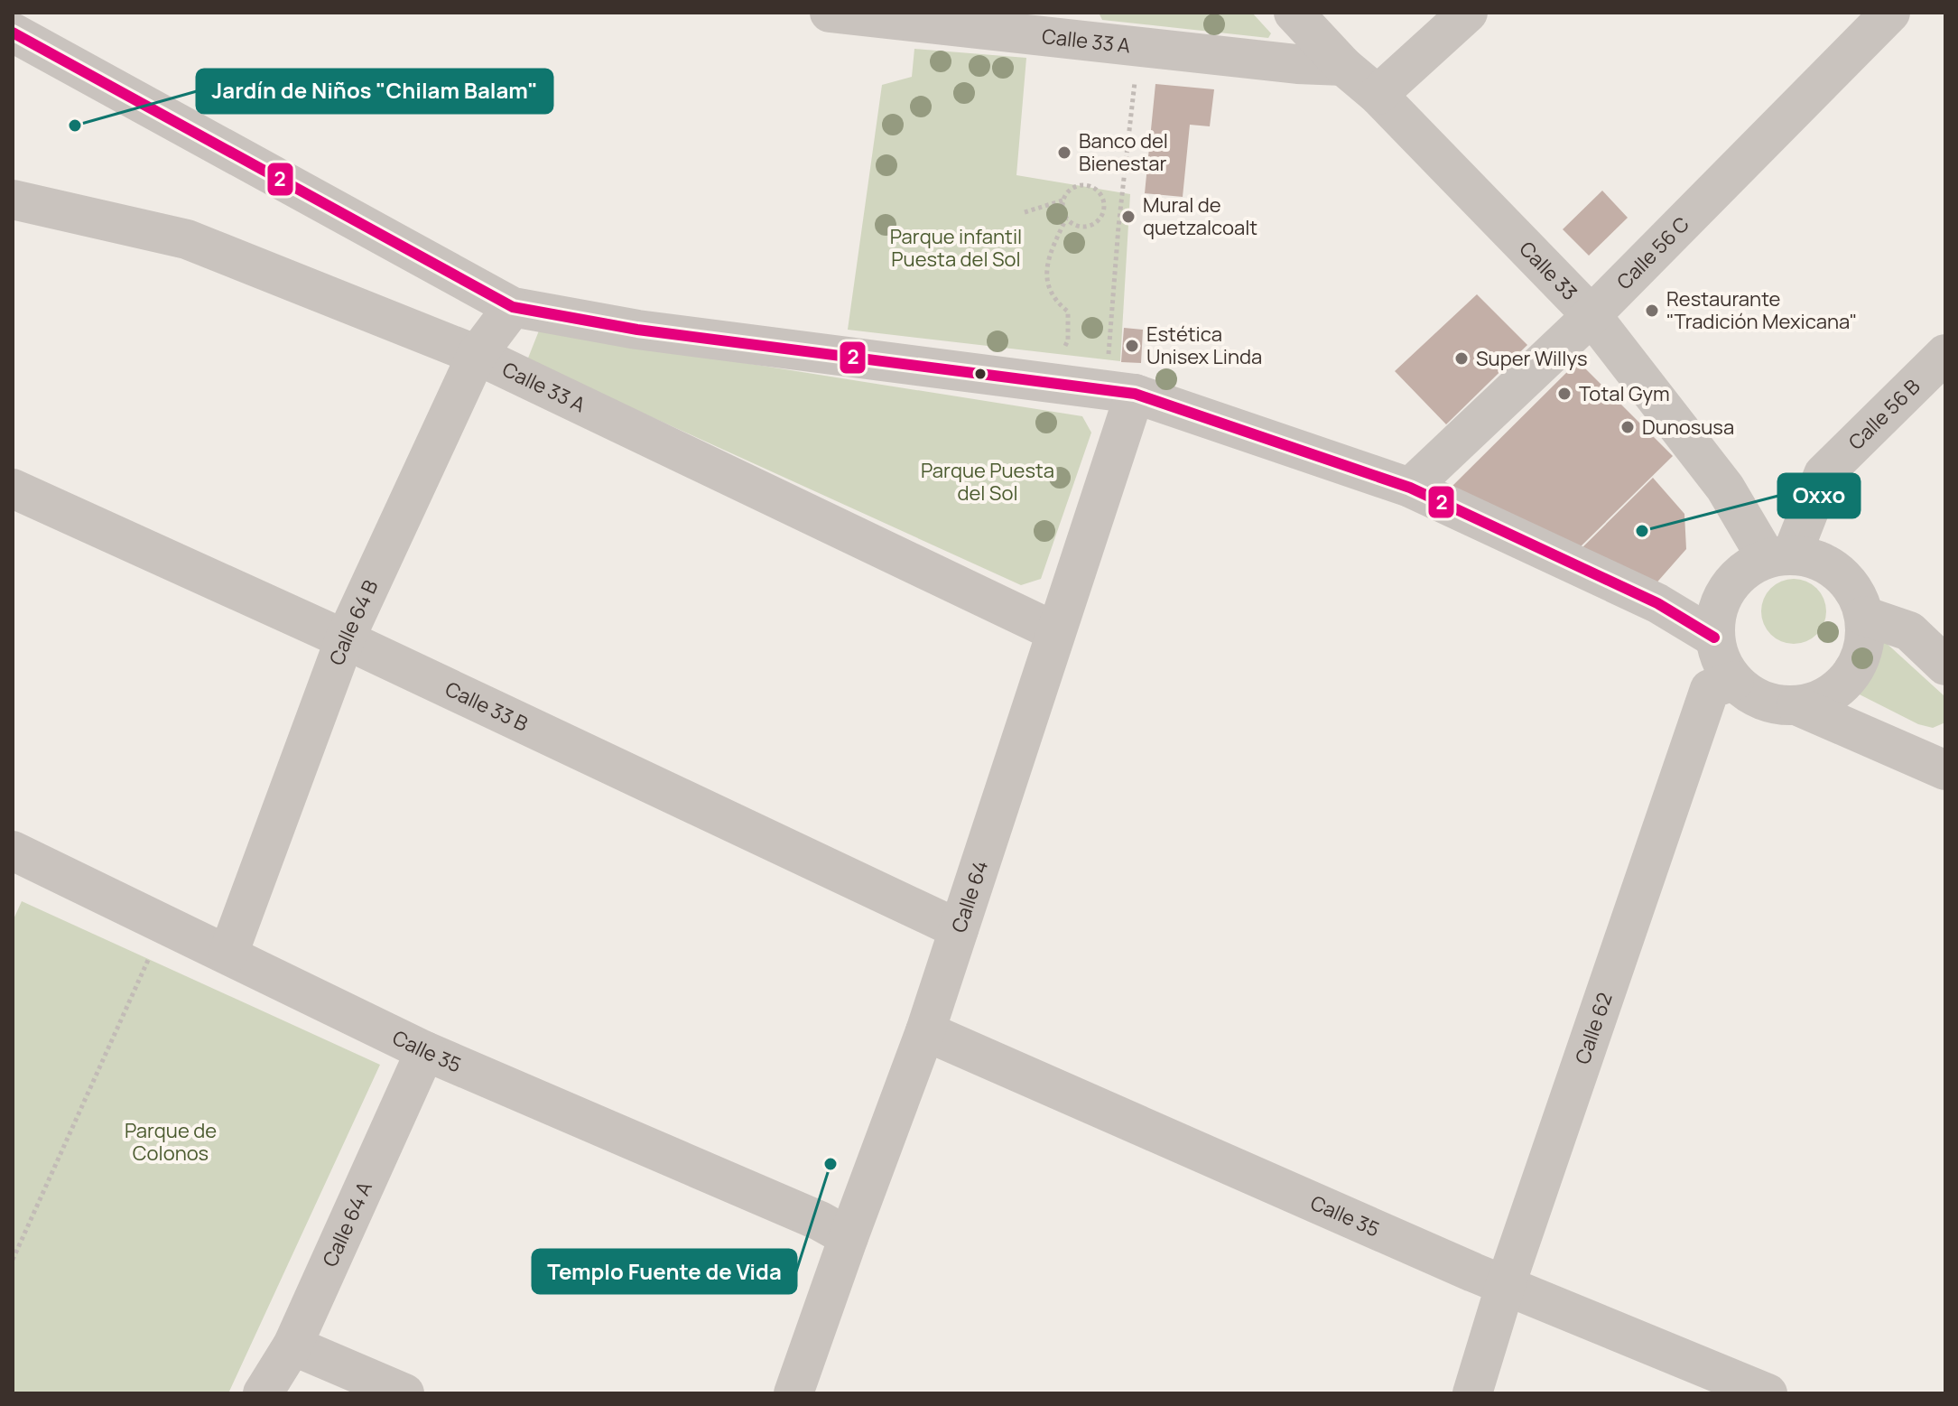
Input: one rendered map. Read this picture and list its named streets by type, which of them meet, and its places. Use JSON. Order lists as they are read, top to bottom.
{
  "streets": {
    "street": [
      "Calle 33 A",
      "Calle 56 C",
      "Calle 33",
      "Calle 56 B",
      "Calle 64 B",
      "Calle 33 B",
      "Calle 64",
      "Calle 62",
      "Calle 35",
      "Calle 64 A"
    ]
  },
  "crossings": [
    ["Calle 33 A", "Calle 33"],
    ["Calle 33 A", "Calle 64 B"],
    ["Calle 33 A", "Calle 64"],
    ["Calle 56 C", "Calle 33"],
    ["Calle 33", "Calle 56 B"],
    ["Calle 33", "Calle 62"],
    ["Calle 56 B", "Calle 62"],
    ["Calle 64 B", "Calle 33 B"],
    ["Calle 64 B", "Calle 35"],
    ["Calle 33 B", "Calle 64"],
    ["Calle 64", "Calle 35"],
    ["Calle 62", "Calle 35"],
    ["Calle 35", "Calle 64 A"]
  ],
  "parks": ["Parque infantil Puesta del Sol", "Parque Puesta del Sol", "Parque de Colonos"],
  "places": [
    "Jardín de Niños \"Chilam Balam\"",
    "Banco del Bienestar",
    "Mural de quetzalcoalt",
    "Restaurante \"Tradición Mexicana\"",
    "Estética Unisex Linda",
    "Super Willys",
    "Total Gym",
    "Dunosusa",
    "Oxxo",
    "Templo Fuente de Vida"
  ],
  "lines": ["transit line 2"]
}
